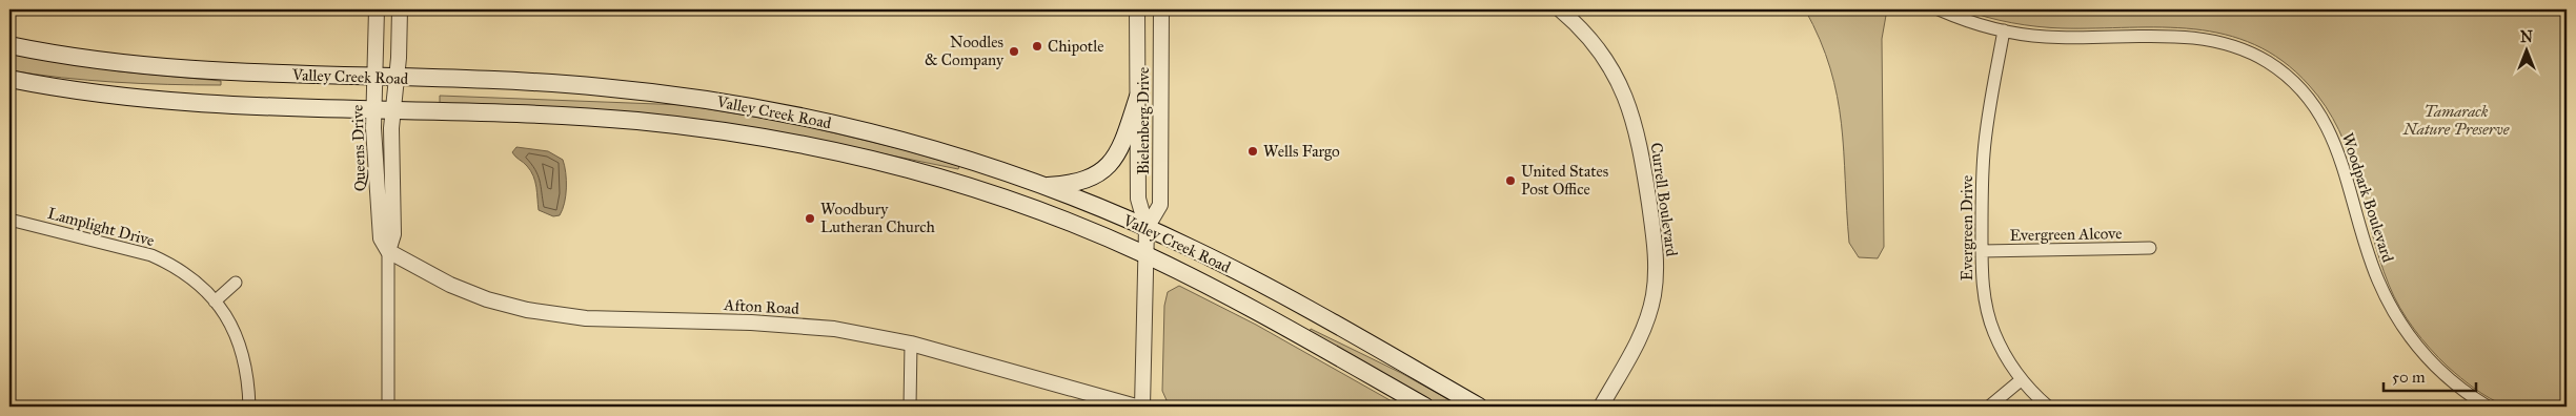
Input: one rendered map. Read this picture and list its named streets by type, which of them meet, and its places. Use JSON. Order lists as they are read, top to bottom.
{
  "streets": {
    "main road": ["Valley Creek Road"],
    "street": [
      "Bielenberg Drive",
      "Queens Drive",
      "Woodpark Boulevard",
      "Currell Boulevard",
      "Lamplight Drive",
      "Evergreen Drive",
      "Evergreen Alcove",
      "Afton Road"
    ]
  },
  "crossings": [
    ["Valley Creek Road", "Bielenberg Drive"],
    ["Valley Creek Road", "Queens Drive"],
    ["Queens Drive", "Afton Road"],
    ["Woodpark Boulevard", "Evergreen Drive"],
    ["Evergreen Drive", "Evergreen Alcove"]
  ],
  "parks": ["Tamarack Nature Preserve"],
  "places": [
    "Chipotle",
    "Noodles & Company",
    "Wells Fargo",
    "United States Post Office",
    "Woodbury Lutheran Church"
  ],
  "scale_bar": "50 m",
  "north": "top"
}
